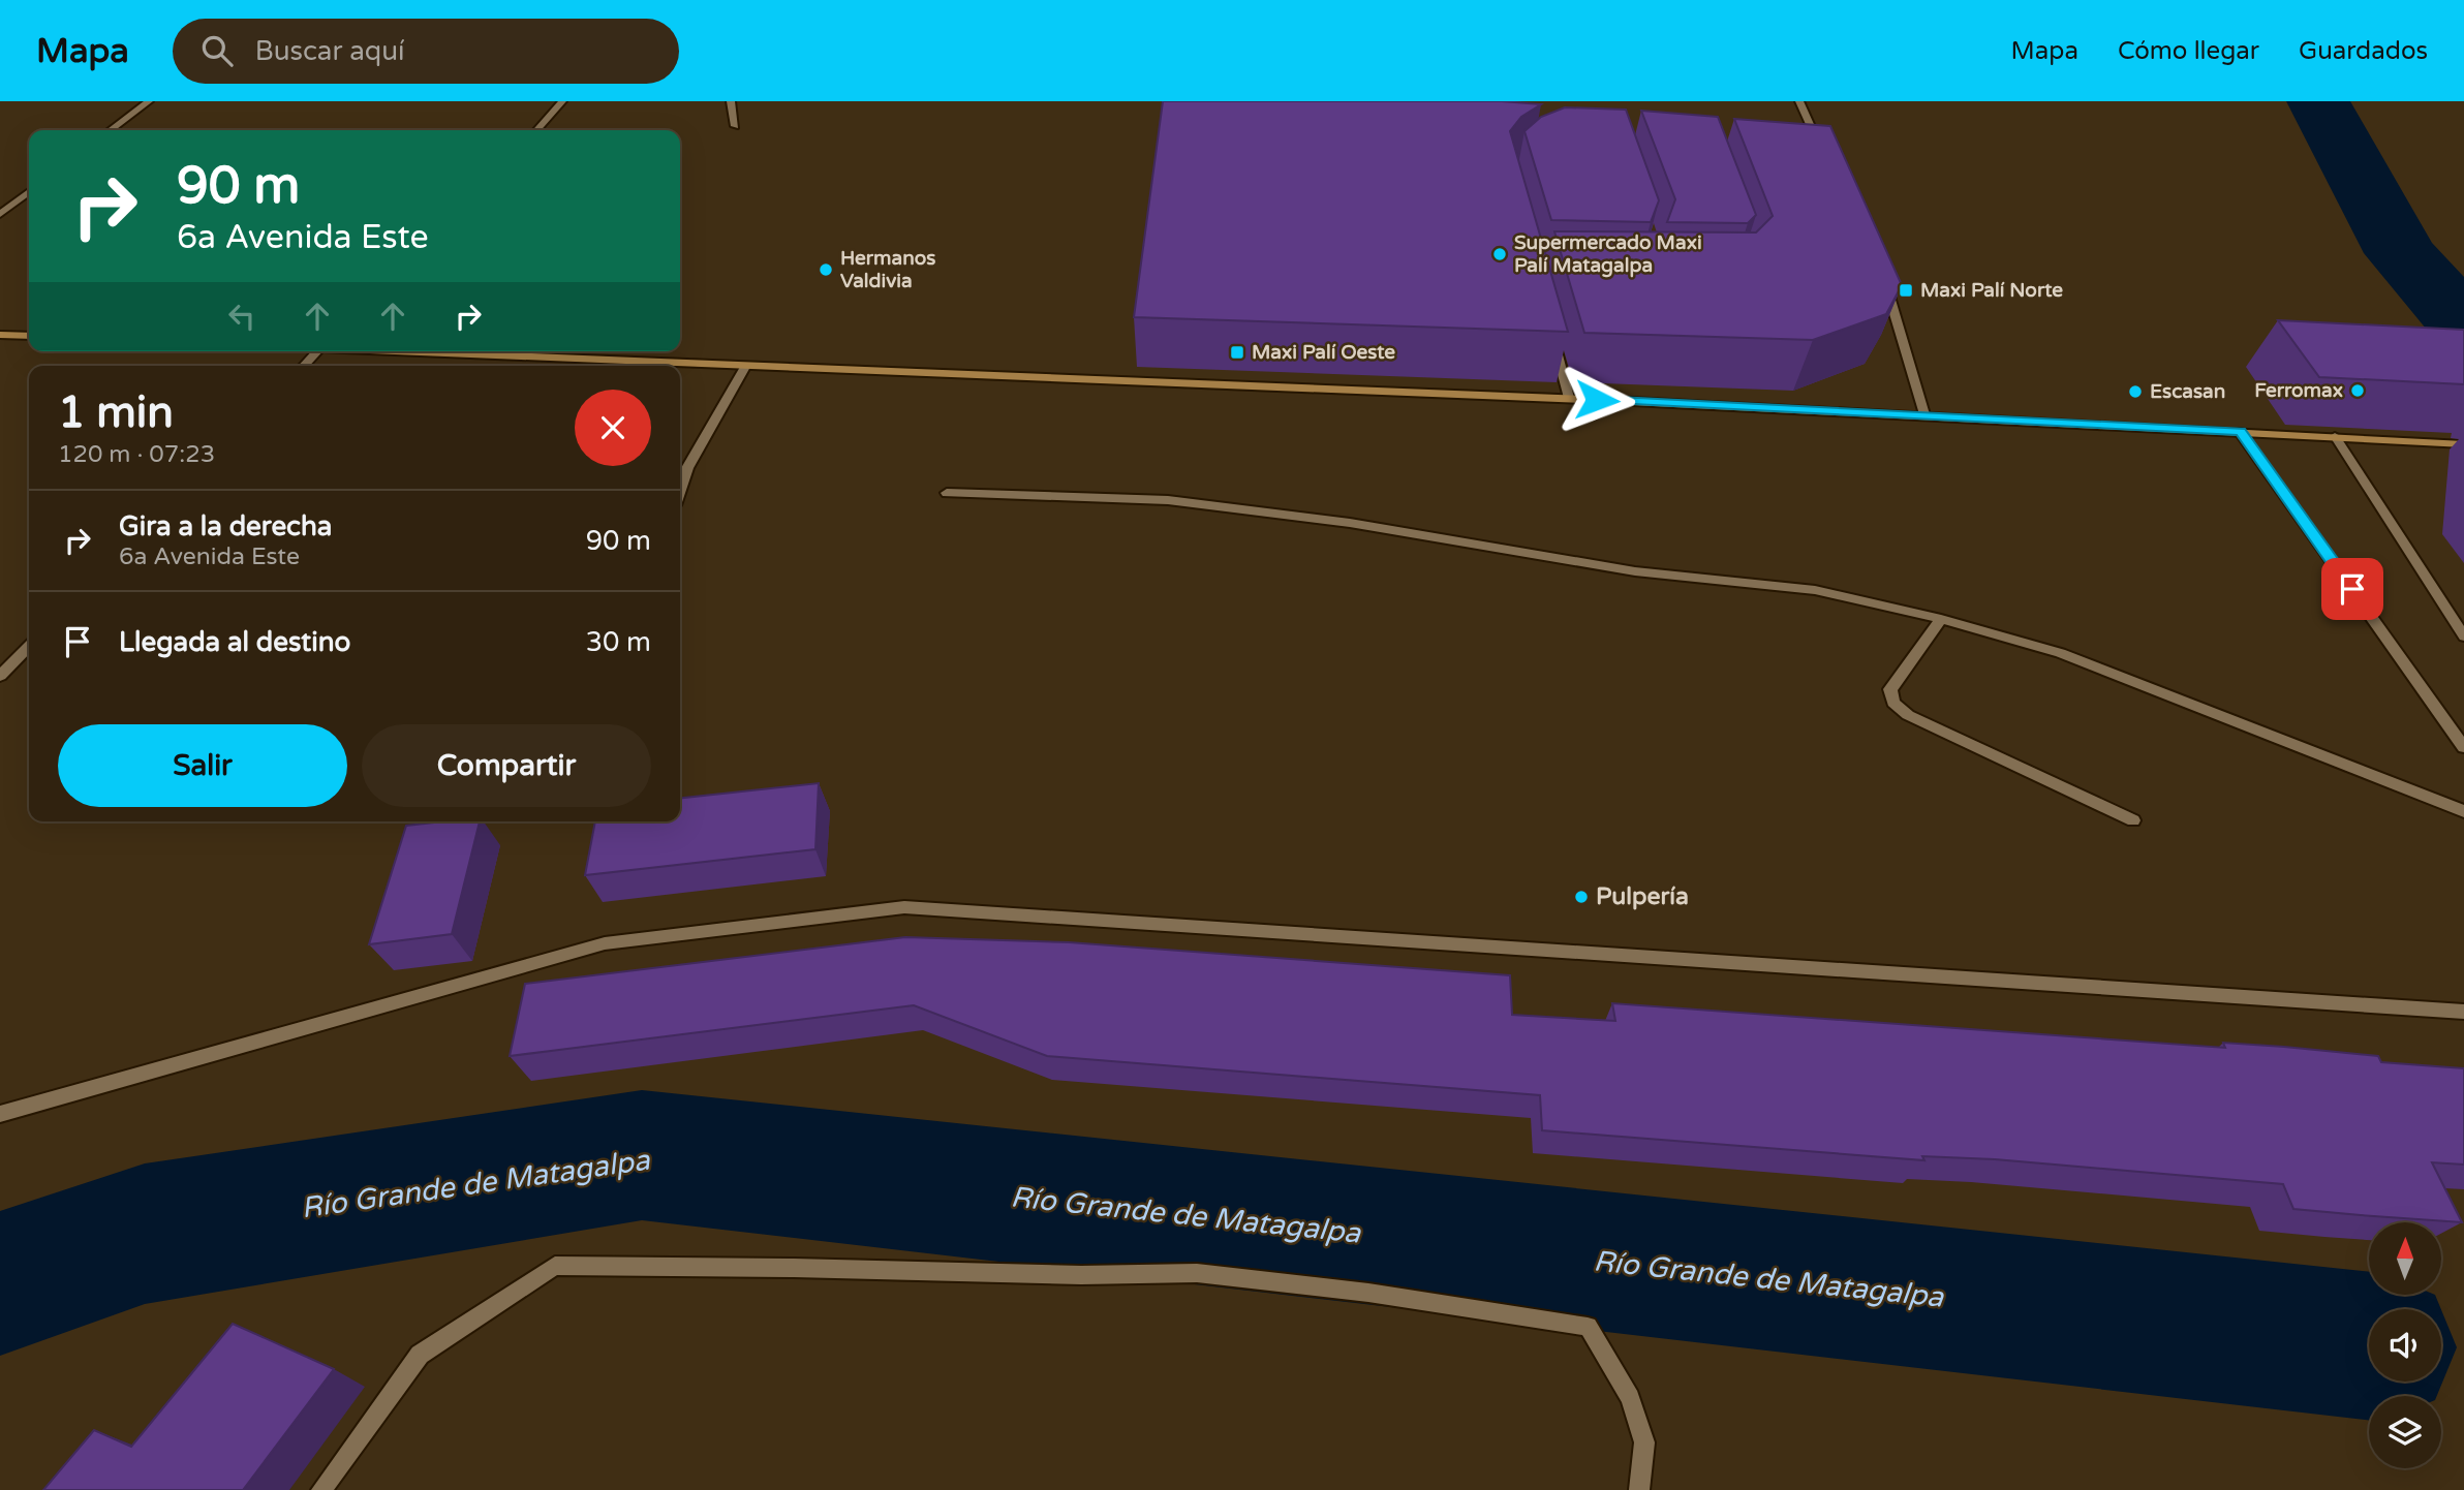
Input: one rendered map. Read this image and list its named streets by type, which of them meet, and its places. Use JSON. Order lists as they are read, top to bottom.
{
  "water": ["Río Grande de Matagalpa"],
  "places": {
    "other": [
      "Supermercado Maxi Palí Matagalpa",
      "Hermanos Valdivia",
      "Ferromax",
      "Escasan",
      "Pulpería"
    ],
    "transit": ["Maxi Palí Norte", "Maxi Palí Oeste"]
  },
  "north": "top",
  "page": {
    "header": "Mapa",
    "search": "Buscar aquí",
    "nav": ["Mapa", "Cómo llegar", "Guardados"],
    "turn": ["90 m", "6a Avenida Este"],
    "heading": ["1 min", "120 m · 07:23"],
    "list": [
      {
        "name": "Gira a la derecha",
        "note": "6a Avenida Este",
        "value": "90 m"
      },
      {
        "name": "Llegada al destino",
        "value": "30 m"
      }
    ],
    "buttons": ["Salir", "Compartir"]
  }
}
